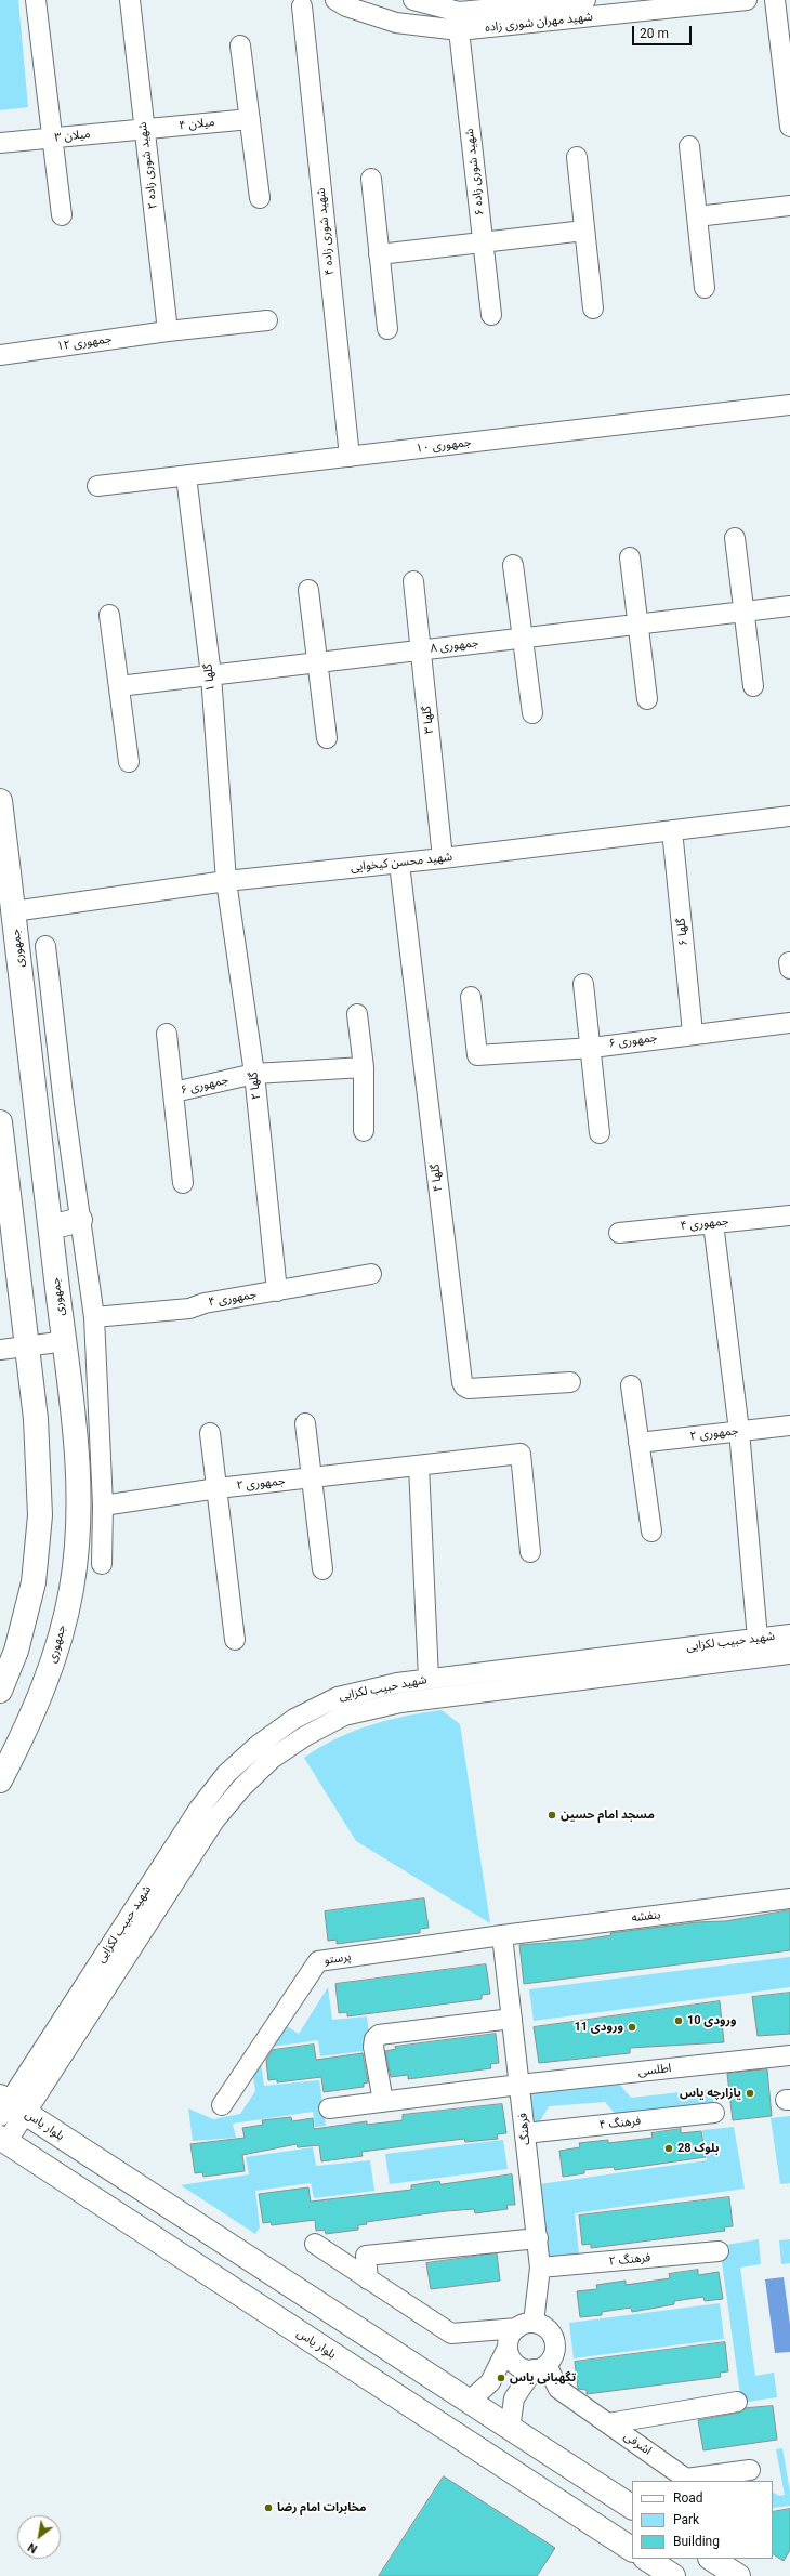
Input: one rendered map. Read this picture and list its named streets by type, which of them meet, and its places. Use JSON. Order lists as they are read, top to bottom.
{
  "streets": {
    "main road": ["جمهوری", "بلوار یاس"],
    "street": [
      "شهید مهران شوری زاده",
      "میلان ۴",
      "میلان ۳",
      "شهید شوری زاده ۲",
      "شهید شوری زاده ۶",
      "شهید شوری زاده ۴",
      "جمهوری ۱۲",
      "جمهوری ۱۰",
      "جمهوری ۸",
      "گلها ۱",
      "گلها ۳",
      "شهید محسن کیخوایی",
      "گلها ۶",
      "جمهوری ۶",
      "گلها ۲",
      "گلها ۴",
      "جمهوری ۴",
      "جمهوری ۲",
      "شهید حبیب لکزایی",
      "بنفشه",
      "پرستو",
      "اطلسی",
      "فرهنگ ۴",
      "فرهنگ",
      "فرهنگ ۲",
      "اشرفی"
    ]
  },
  "crossings": [
    ["شهید مهران شوری زاده", "شهید شوری زاده ۶"],
    ["میلان ۴", "میلان ۳"],
    ["میلان ۴", "شهید شوری زاده ۲"],
    ["میلان ۳", "شهید شوری زاده ۲"],
    ["شهید شوری زاده ۲", "جمهوری ۱۲"],
    ["شهید شوری زاده ۴", "جمهوری ۱۰"],
    ["جمهوری ۱۰", "گلها ۱"],
    ["جمهوری ۸", "گلها ۱"],
    ["جمهوری ۸", "گلها ۳"],
    ["گلها ۱", "شهید محسن کیخوایی"],
    ["گلها ۱", "گلها ۲"],
    ["گلها ۳", "شهید محسن کیخوایی"],
    ["شهید محسن کیخوایی", "گلها ۶"],
    ["شهید محسن کیخوایی", "جمهوری"],
    ["شهید محسن کیخوایی", "گلها ۲"],
    ["شهید محسن کیخوایی", "گلها ۴"],
    ["گلها ۶", "جمهوری ۶"],
    ["جمهوری ۶", "گلها ۲"],
    ["گلها ۲", "جمهوری ۴"],
    ["شهید حبیب لکزایی", "بلوار یاس"],
    ["بنفشه", "پرستو"],
    ["بنفشه", "فرهنگ"],
    ["پرستو", "فرهنگ"],
    ["اطلسی", "فرهنگ"],
    ["فرهنگ ۴", "فرهنگ"],
    ["فرهنگ", "فرهنگ ۲"],
    ["فرهنگ", "اشرفی"]
  ],
  "places": [
    "مسجد امام حسین",
    "ورودی 10",
    "ورودی 11",
    "یازارچه یاس",
    "بلوک 28",
    "تگهبانی یاس",
    "مخابرات امام رضا"
  ],
  "legend": ["Road", "Park", "Building"],
  "scale_bar": "20 m",
  "north": "bottom left"
}
